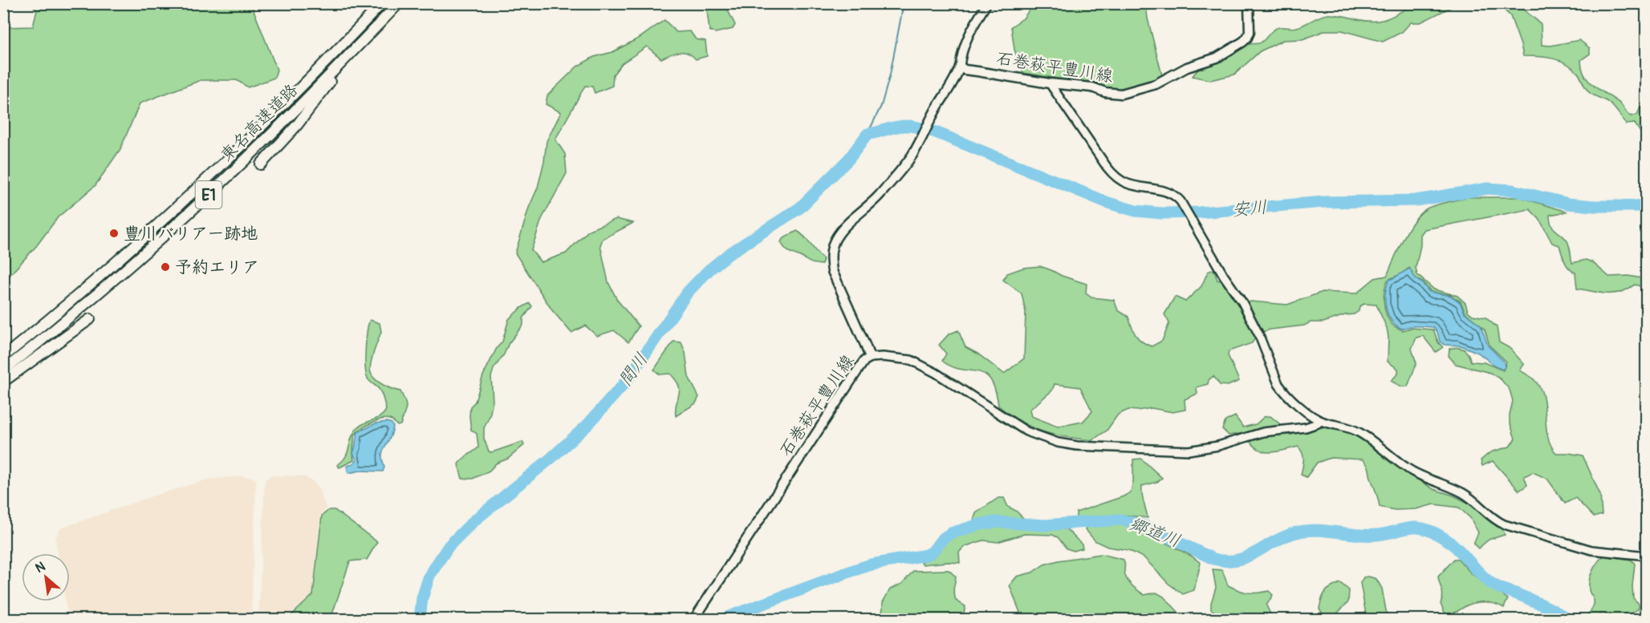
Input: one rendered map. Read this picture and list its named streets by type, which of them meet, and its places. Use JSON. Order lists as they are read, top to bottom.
{
  "streets": {
    "highway": ["東名高速道路", "E1"],
    "main road": ["石巻萩平豊川線"]
  },
  "water": ["安川", "間川", "郷道川"],
  "places": ["豊川バリアー跡地", "予約エリア"],
  "north": "top left"
}
